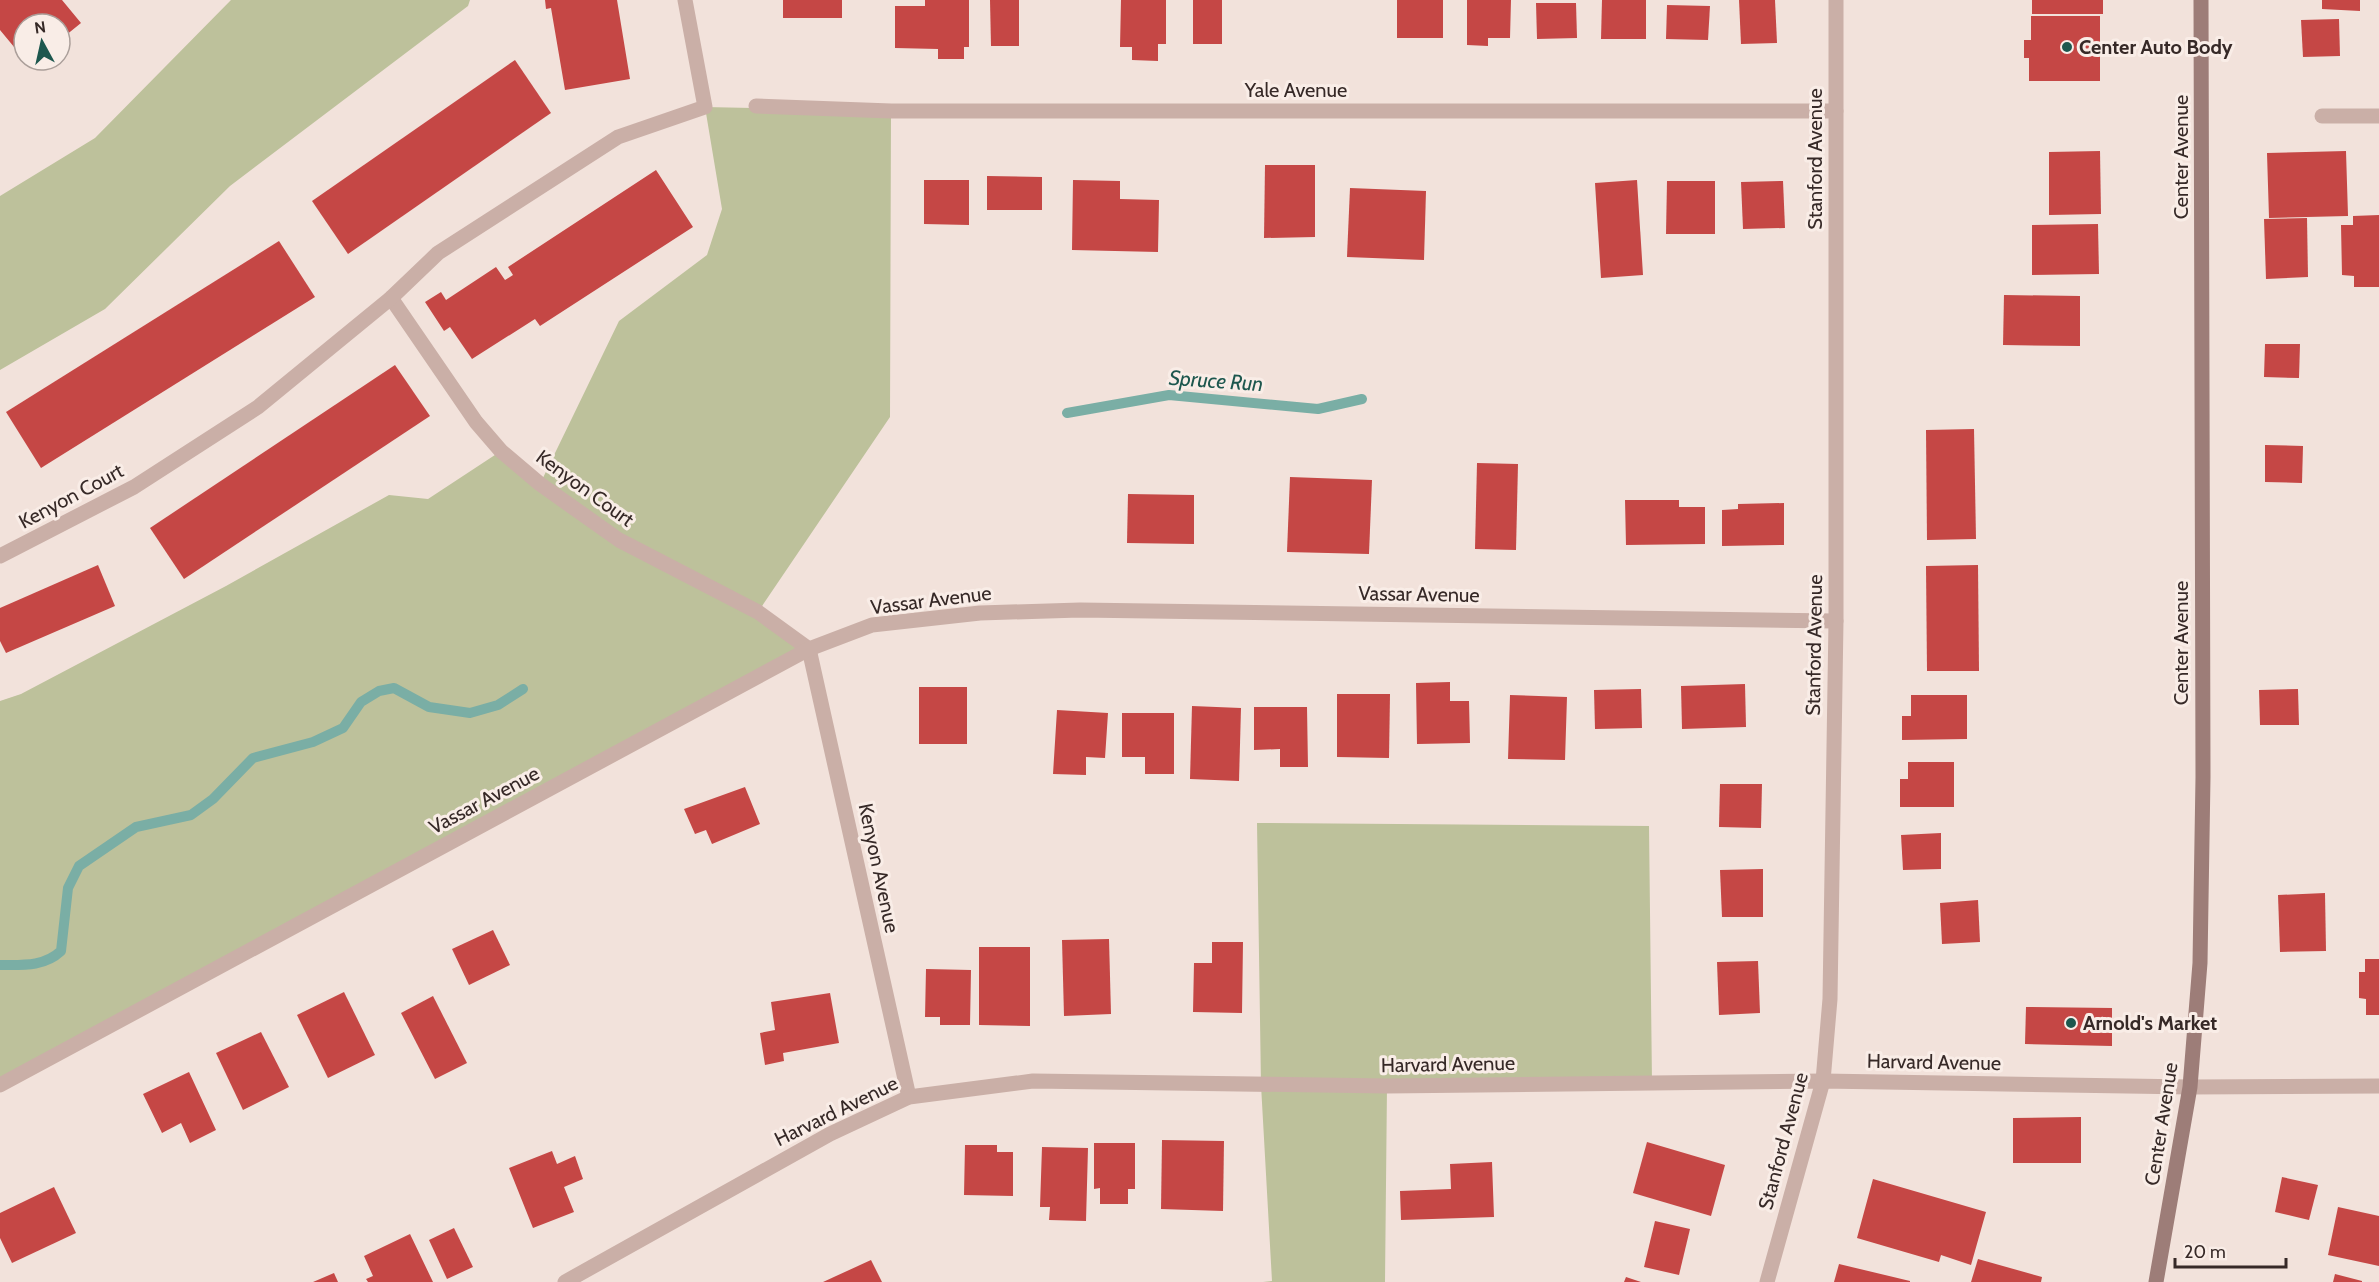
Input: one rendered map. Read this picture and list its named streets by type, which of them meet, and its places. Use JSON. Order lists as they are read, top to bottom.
{
  "streets": {
    "street": [
      "Yale Avenue",
      "Center Avenue",
      "Stanford Avenue",
      "Kenyon Court",
      "Vassar Avenue",
      "Kenyon Avenue",
      "Harvard Avenue"
    ]
  },
  "crossings": [
    ["Yale Avenue", "Stanford Avenue"],
    ["Center Avenue", "Harvard Avenue"],
    ["Stanford Avenue", "Vassar Avenue"],
    ["Stanford Avenue", "Harvard Avenue"],
    ["Kenyon Court", "Vassar Avenue"],
    ["Kenyon Court", "Kenyon Avenue"],
    ["Vassar Avenue", "Kenyon Avenue"],
    ["Kenyon Avenue", "Harvard Avenue"]
  ],
  "water": ["Spruce Run"],
  "places": ["Center Auto Body", "Arnold's Market"],
  "scale_bar": "20 m",
  "north": "top"
}
